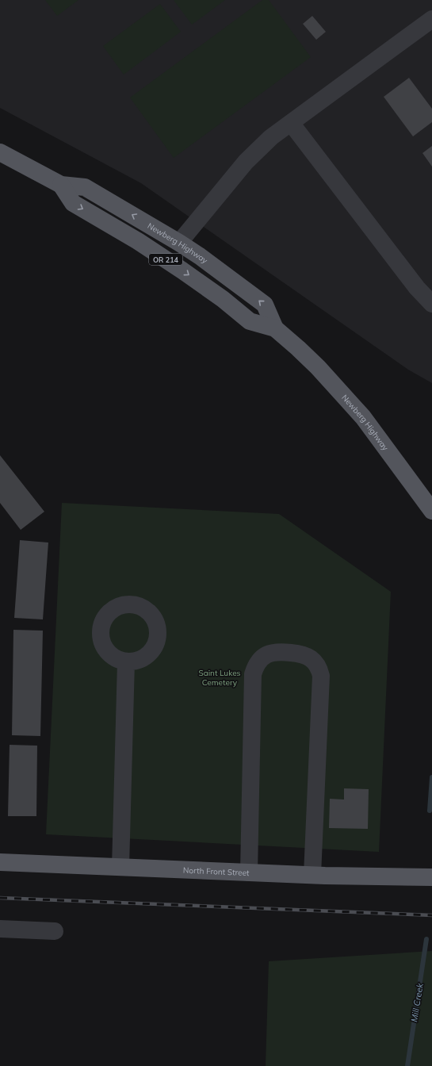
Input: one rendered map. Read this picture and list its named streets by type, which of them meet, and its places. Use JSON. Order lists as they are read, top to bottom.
{
  "streets": {
    "main road": ["Newberg Highway", "OR 214", "North Front Street"]
  },
  "water": ["Mill Creek"],
  "parks": ["Saint Lukes Cemetery"]
}
